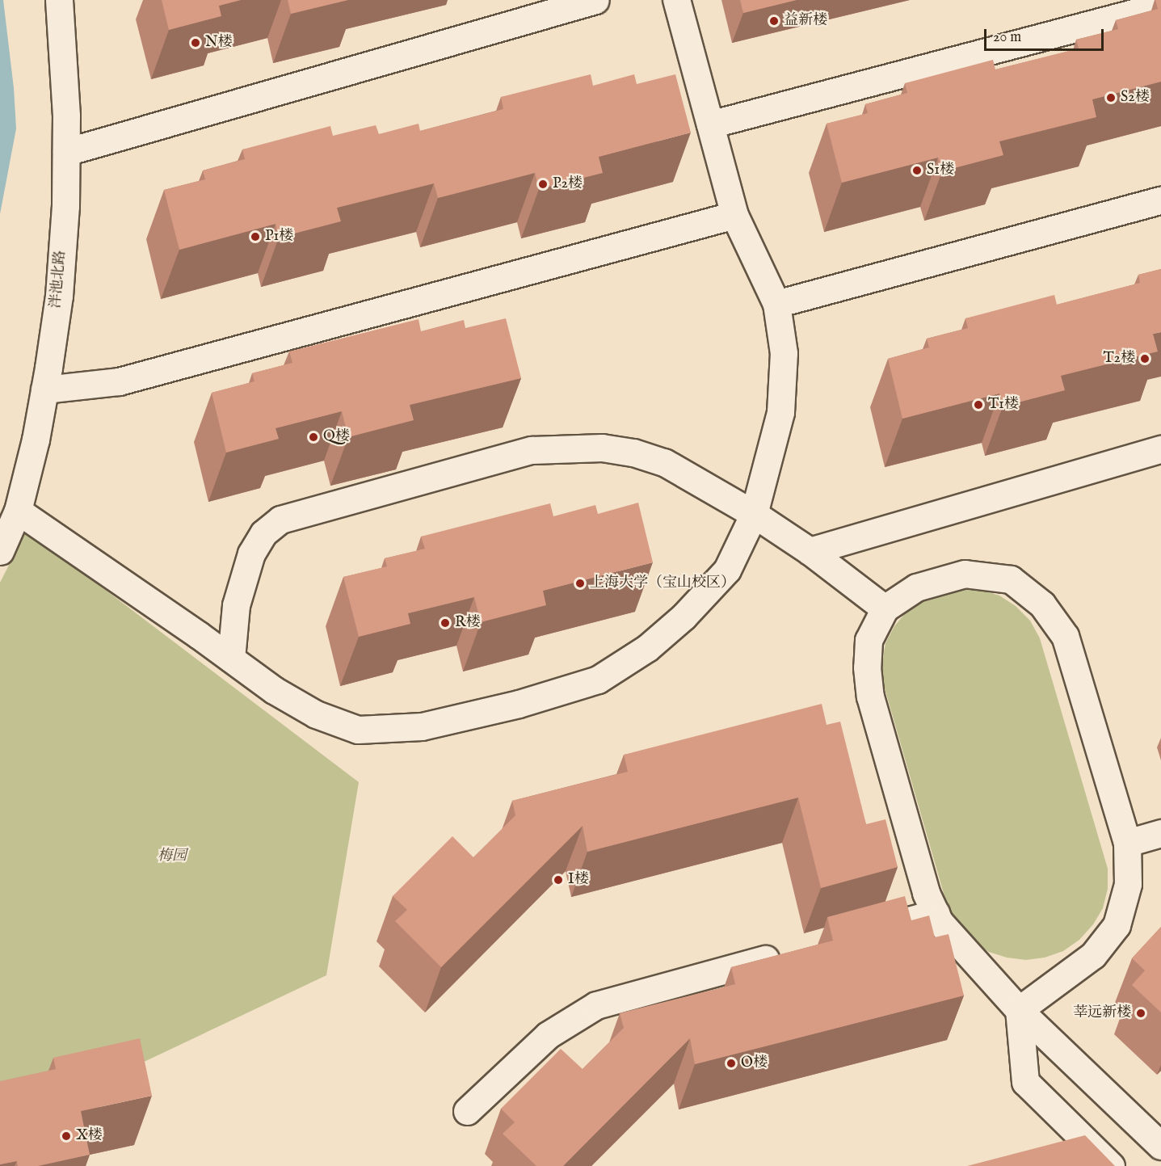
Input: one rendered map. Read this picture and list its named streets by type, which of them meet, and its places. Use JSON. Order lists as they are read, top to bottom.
{
  "streets": {
    "street": ["泮池北路"]
  },
  "parks": ["梅园"],
  "places": [
    "益新楼",
    "N楼",
    "S2楼",
    "S1楼",
    "P2楼",
    "P1楼",
    "T2楼",
    "T1楼",
    "Q楼",
    "上海大学（宝山校区）",
    "R楼",
    "I楼",
    "莘远新楼",
    "O楼",
    "X楼"
  ],
  "scale_bar": "20 m"
}
